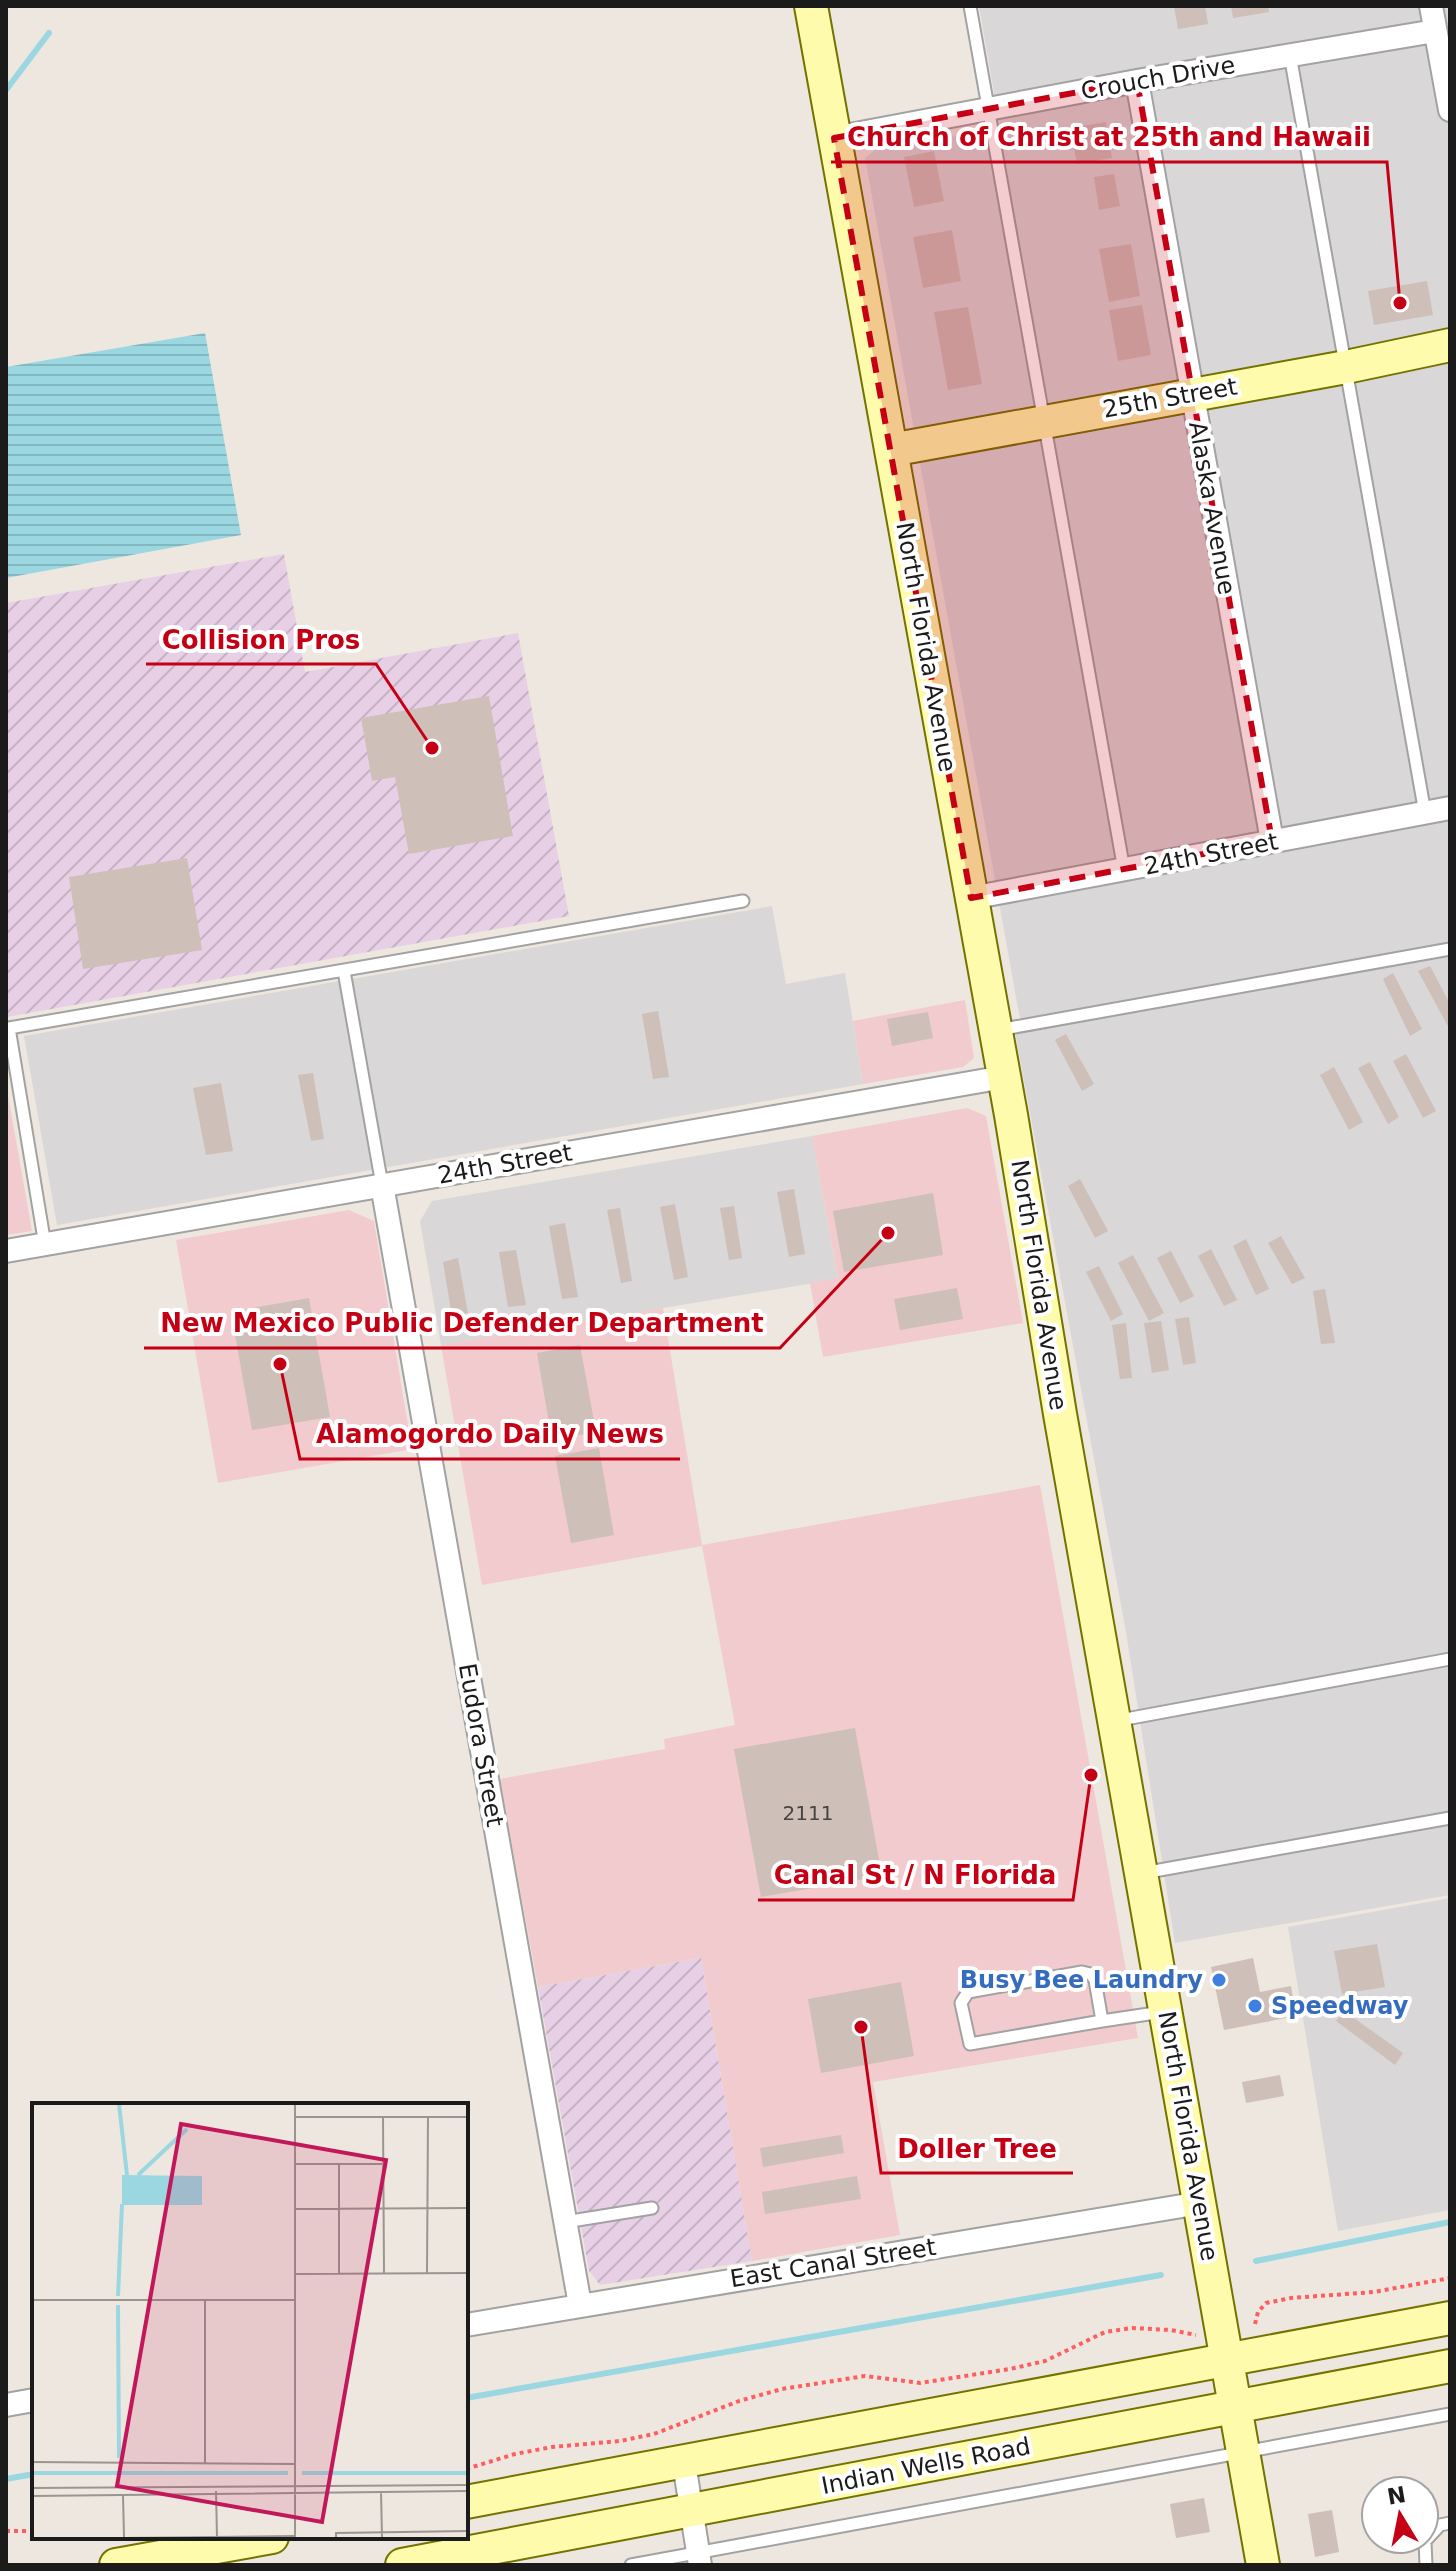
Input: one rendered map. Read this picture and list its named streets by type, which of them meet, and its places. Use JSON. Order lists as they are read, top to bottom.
{
  "streets": {
    "main road": ["25th Street", "North Florida Avenue", "Indian Wells Road"],
    "street": [
      "Crouch Drive",
      "Alaska Avenue",
      "24th Street",
      "Eudora Street",
      "East Canal Street"
    ]
  },
  "crossings": [
    ["Crouch Drive", "Alaska Avenue"],
    ["Crouch Drive", "North Florida Avenue"],
    ["25th Street", "Alaska Avenue"],
    ["25th Street", "North Florida Avenue"],
    ["Alaska Avenue", "24th Street"],
    ["North Florida Avenue", "24th Street"],
    ["North Florida Avenue", "East Canal Street"],
    ["North Florida Avenue", "Indian Wells Road"],
    ["24th Street", "Eudora Street"],
    ["Eudora Street", "East Canal Street"]
  ],
  "places": [
    "Church of Christ at 25th and Hawaii",
    "Collision Pros",
    "New Mexico Public Defender Department",
    "Alamogordo Daily News",
    "Canal St / N Florida",
    "Busy Bee Laundry",
    "Speedway",
    "Doller Tree"
  ],
  "house_numbers": ["2111"],
  "north": "top"
}
